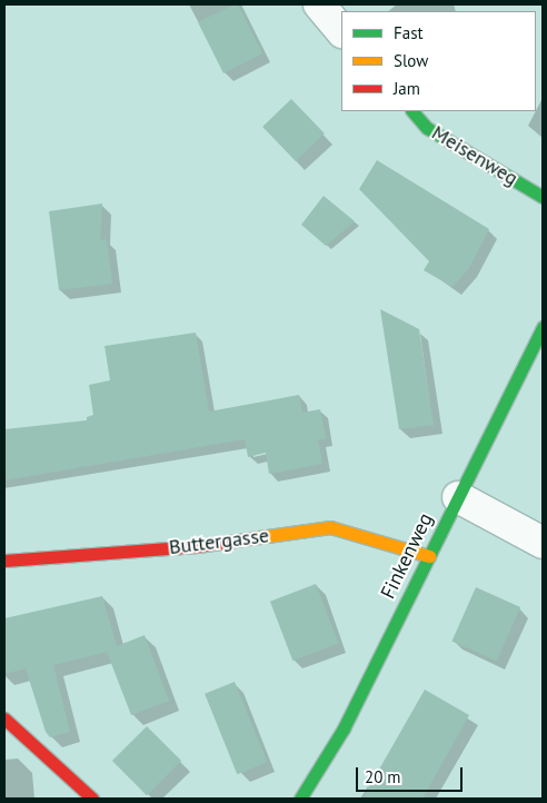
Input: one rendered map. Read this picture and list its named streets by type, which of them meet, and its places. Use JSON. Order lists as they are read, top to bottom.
{
  "streets": {
    "street": ["Meisenweg", "Buttergasse", "Finkenweg"]
  },
  "crossings": [
    ["Buttergasse", "Finkenweg"]
  ],
  "legend": ["Fast", "Slow", "Jam"],
  "scale_bar": "20 m"
}
